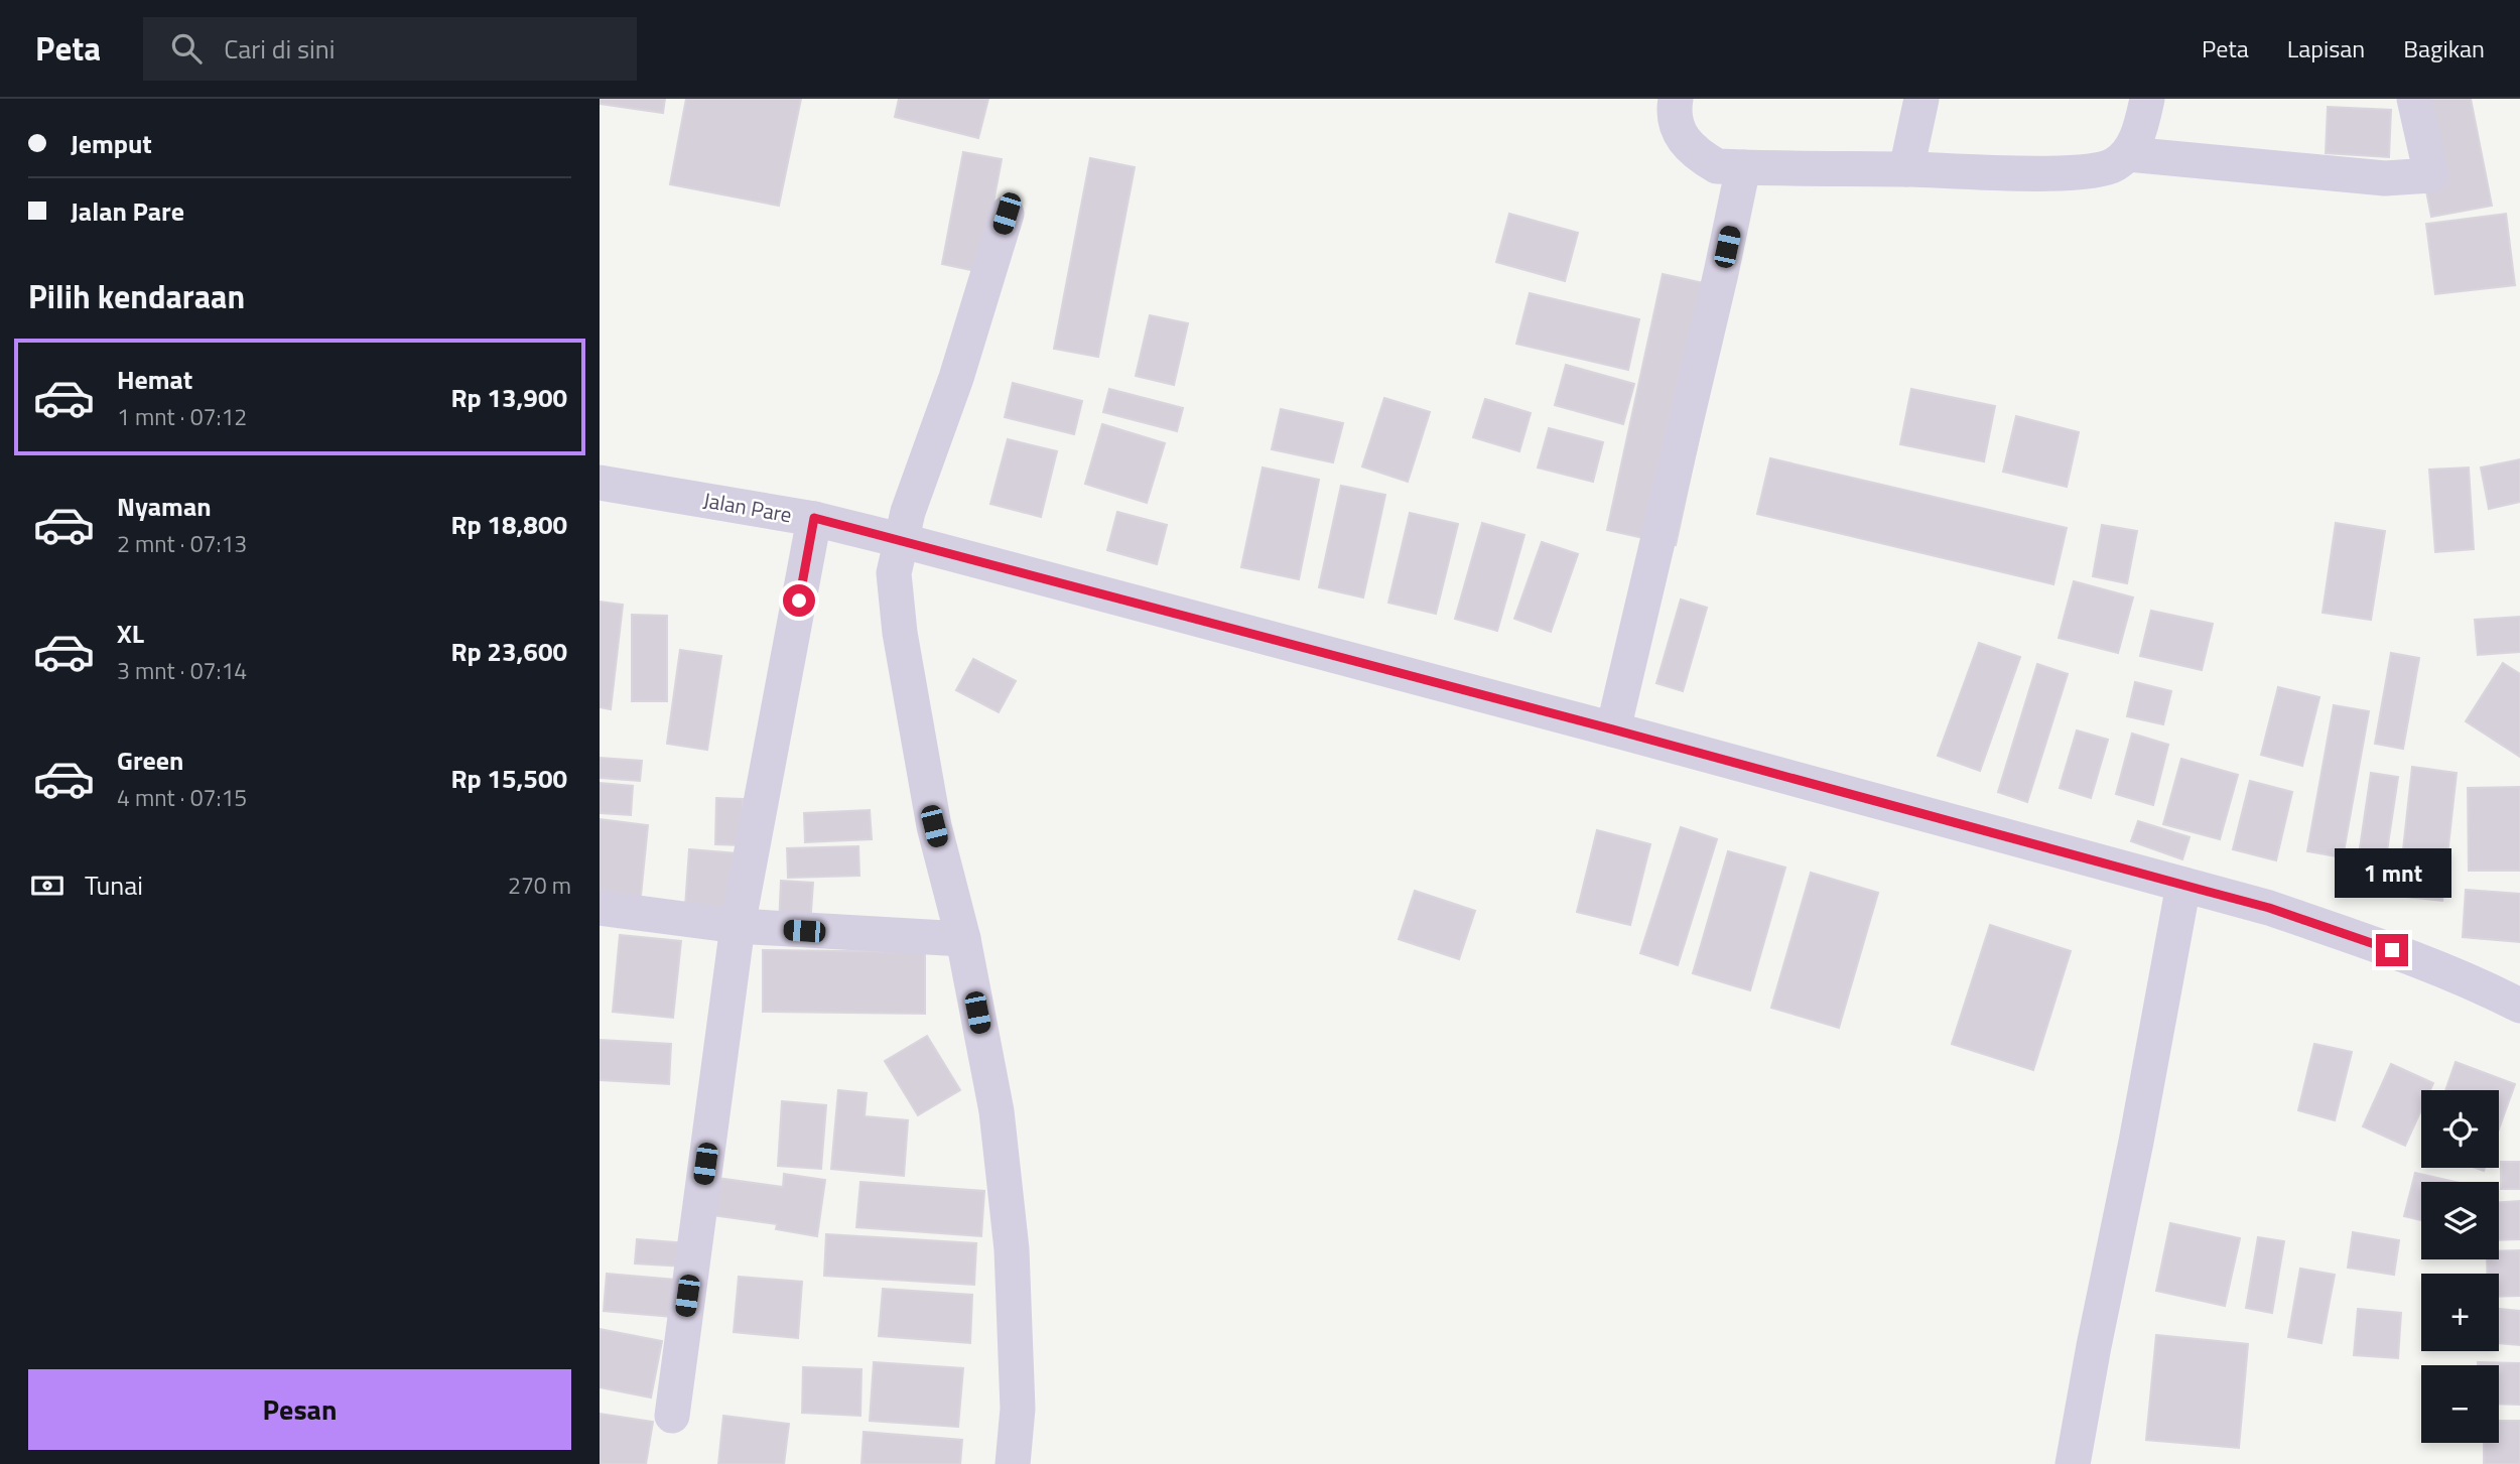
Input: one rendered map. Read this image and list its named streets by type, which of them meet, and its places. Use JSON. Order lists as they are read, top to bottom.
{
  "streets": {
    "street": ["Jalan Pare"]
  },
  "page": {
    "header": "Peta",
    "search": "Cari di sini",
    "nav": ["Peta", "Lapisan", "Bagikan"],
    "banner": ["Jemput", "Jalan Pare"],
    "heading": "Pilih kendaraan",
    "list": [
      {
        "name": "Hemat",
        "note": "1 mnt · 07:12",
        "value": "Rp 13,900"
      },
      {
        "name": "Nyaman",
        "note": "2 mnt · 07:13",
        "value": "Rp 18,800"
      },
      {
        "name": "XL",
        "note": "3 mnt · 07:14",
        "value": "Rp 23,600"
      },
      {
        "name": "Green",
        "note": "4 mnt · 07:15",
        "value": "Rp 15,500"
      }
    ],
    "pay": ["Tunai", "270 m"],
    "bubble": "1 mnt",
    "map_buttons": ["+", "−"],
    "buttons": "Pesan"
  }
}
